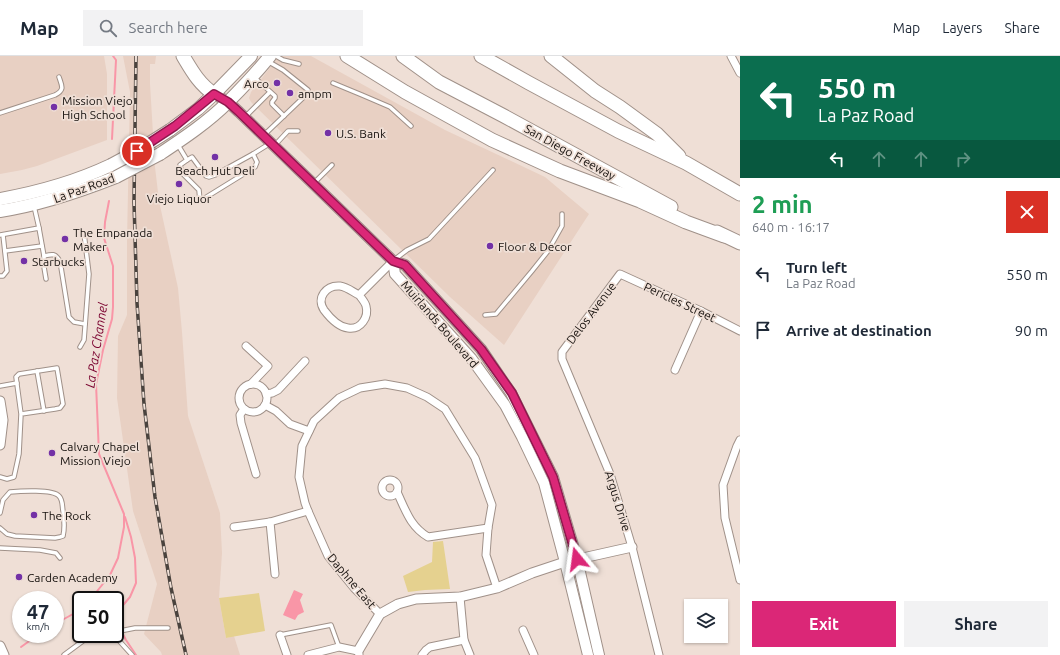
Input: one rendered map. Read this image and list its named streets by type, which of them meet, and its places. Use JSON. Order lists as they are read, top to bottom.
{
  "streets": {
    "highway": ["San Diego Freeway"],
    "main road": ["La Paz Road", "Muirlands Boulevard"],
    "street": [
      "Pericles Street",
      "Delos Avenue",
      "Argus Drive",
      "Daphne East"
    ]
  },
  "crossings": [
    ["La Paz Road", "Muirlands Boulevard"],
    ["Pericles Street", "Delos Avenue"],
    ["Delos Avenue", "Argus Drive"]
  ],
  "water": ["La Paz Channel"],
  "places": [
    "Arco",
    "ampm",
    "Mission Viejo High School",
    "U.S. Bank",
    "Beach Hut Deli",
    "Viejo Liquor",
    "The Empanada Maker",
    "Floor & Decor",
    "Starbucks",
    "Calvary Chapel Mission Viejo",
    "The Rock",
    "Carden Academy"
  ],
  "page": {
    "header": "Map",
    "search": "Search here",
    "nav": ["Map", "Layers", "Share"],
    "turn": ["550 m", "La Paz Road"],
    "heading": ["2 min", "640 m · 16:17"],
    "list": [
      {
        "name": "Turn left",
        "note": "La Paz Road",
        "value": "550 m"
      },
      {
        "name": "Arrive at destination",
        "value": "90 m"
      }
    ],
    "speed": "47 km/h",
    "limit": "50",
    "buttons": ["Exit", "Share"]
  }
}
